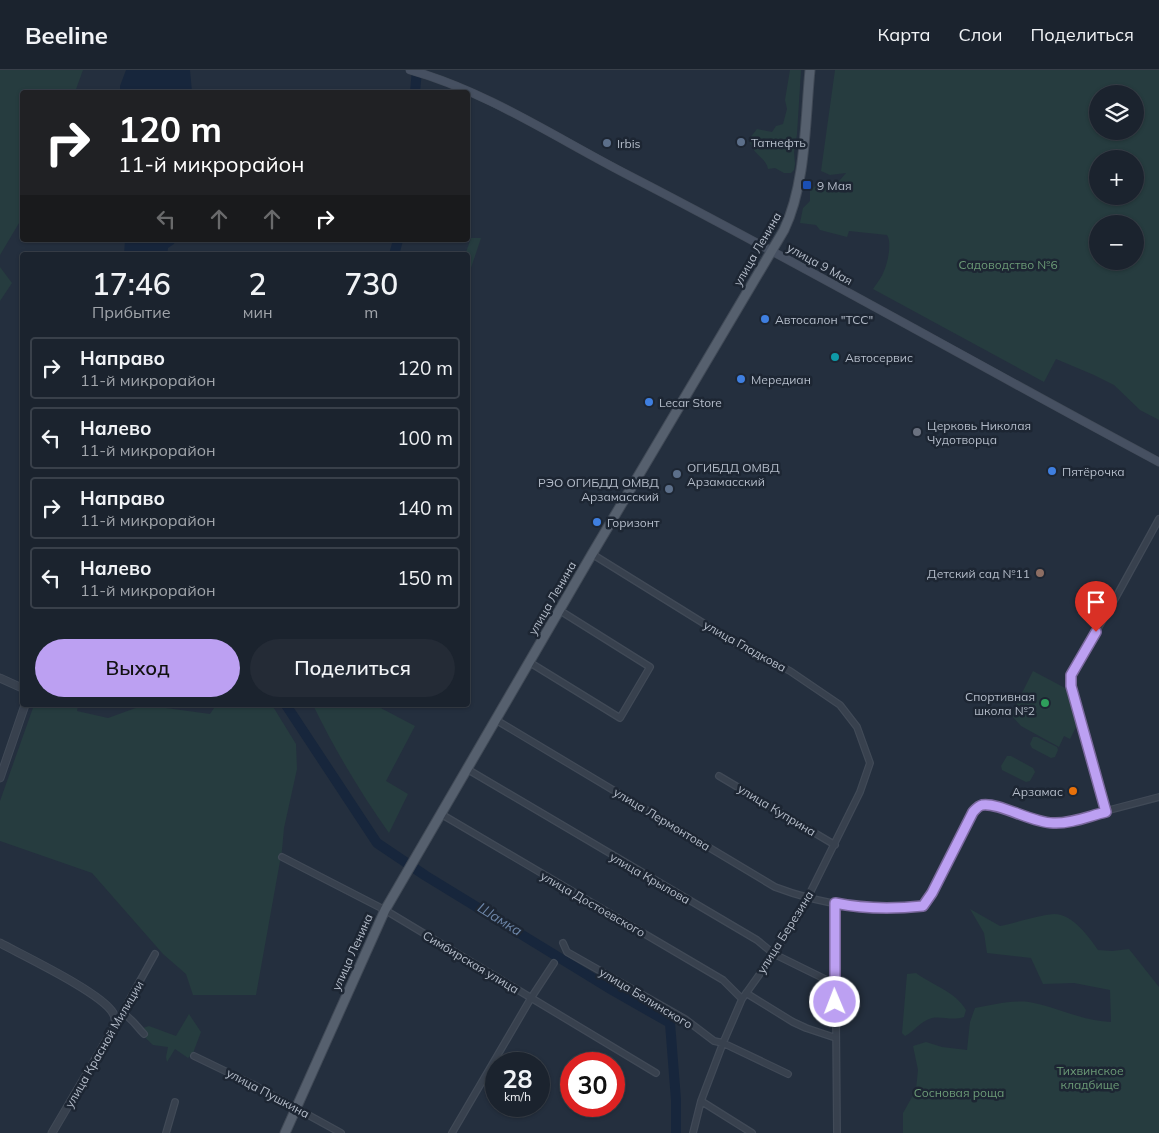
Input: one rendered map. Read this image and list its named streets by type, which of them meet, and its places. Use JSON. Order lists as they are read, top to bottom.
{
  "streets": {
    "main road": ["улица Ленина", "улица 9 Мая"],
    "street": [
      "улица Гладкова",
      "улица Куприна",
      "улица Лермонтова",
      "улица Крылова",
      "улица Достоевского",
      "улица Березина",
      "Симбирская улица",
      "улица Белинского",
      "улица Красной Милиции",
      "улица Пушкина"
    ]
  },
  "crossings": [
    ["улица Ленина", "улица 9 Мая"],
    ["улица Ленина", "улица Гладкова"],
    ["улица Ленина", "улица Лермонтова"],
    ["улица Ленина", "улица Крылова"],
    ["улица Ленина", "улица Достоевского"],
    ["улица Ленина", "Симбирская улица"],
    ["улица Ленина", "улица Пушкина"],
    ["улица Гладкова", "улица Березина"],
    ["улица Куприна", "улица Березина"],
    ["улица Лермонтова", "улица Березина"],
    ["улица Крылова", "улица Березина"],
    ["улица Достоевского", "улица Березина"],
    ["улица Березина", "улица Белинского"]
  ],
  "water": ["Шамка"],
  "parks": ["Садоводство №6", "Тихвинское кладбище", "Сосновая роща"],
  "places": {
    "other": [
      "Татнефть",
      "Irbis",
      "Автосалон \"ТСС\"",
      "Автосервис",
      "Мередиан",
      "Lecar Store",
      "Церковь Николая Чудотворца",
      "Пятёрочка",
      "ОГИБДД ОМВД Арзамасский",
      "РЭО ОГИБДД ОМВД Арзамасский",
      "Горизонт",
      "Детский сад №11",
      "Спортивная школа №2",
      "Арзамас"
    ],
    "transit": ["9 Мая"]
  },
  "page": {
    "header": "Beeline",
    "nav": ["Карта", "Слои", "Поделиться"],
    "map_buttons": ["+", "−"],
    "turn": ["120 m", "11-й микрорайон"],
    "eta": [
      "17:46",
      "Прибытие",
      "2",
      "мин",
      "730",
      "m"
    ],
    "list": [
      {
        "name": "Направо",
        "note": "11-й микрорайон",
        "value": "120 m"
      },
      {
        "name": "Налево",
        "note": "11-й микрорайон",
        "value": "100 m"
      },
      {
        "name": "Направо",
        "note": "11-й микрорайон",
        "value": "140 m"
      },
      {
        "name": "Налево",
        "note": "11-й микрорайон",
        "value": "150 m"
      }
    ],
    "buttons": ["Выход", "Поделиться"],
    "speed": "28 km/h",
    "limit": "30"
  }
}
